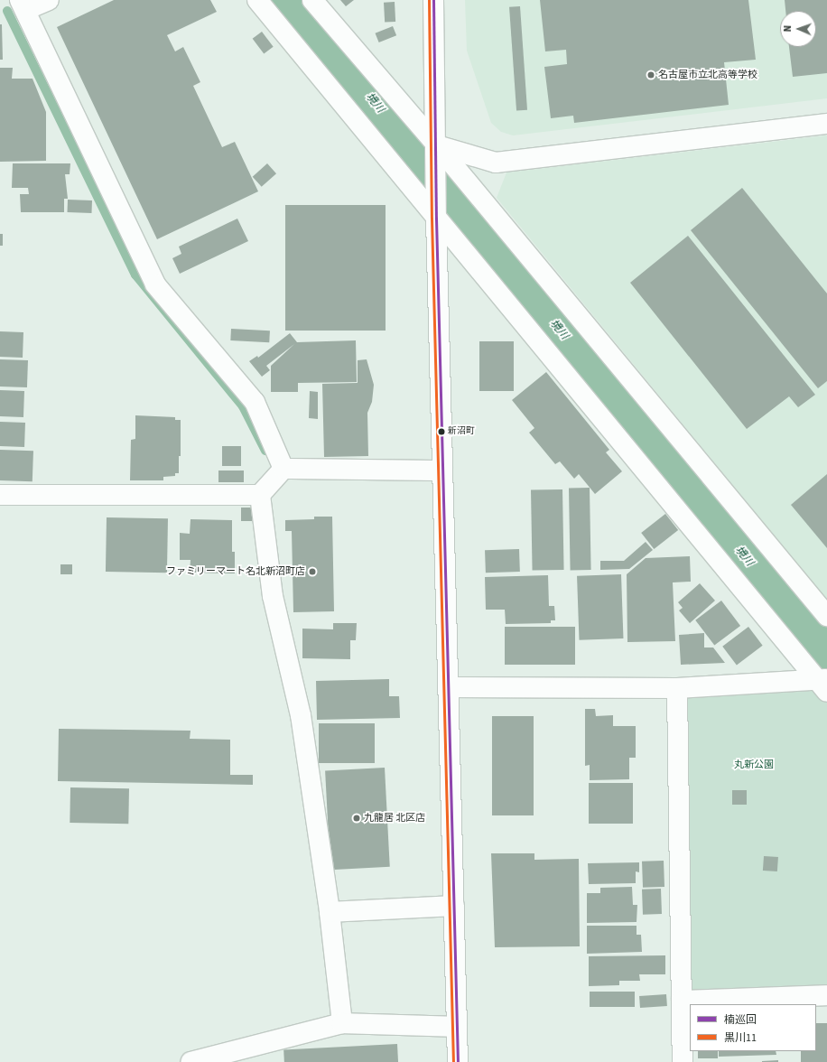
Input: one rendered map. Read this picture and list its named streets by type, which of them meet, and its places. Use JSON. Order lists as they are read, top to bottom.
{
  "water": ["境川"],
  "parks": ["丸新公園"],
  "places": [
    "名古屋市立北高等学校",
    "新沼町",
    "ファミリーマート名北新沼町店",
    "九龍居 北区店"
  ],
  "lines": ["transit line 楠巡回", "transit line 黒川11"],
  "legend": ["楠巡回", "黒川11"],
  "north": "left"
}
